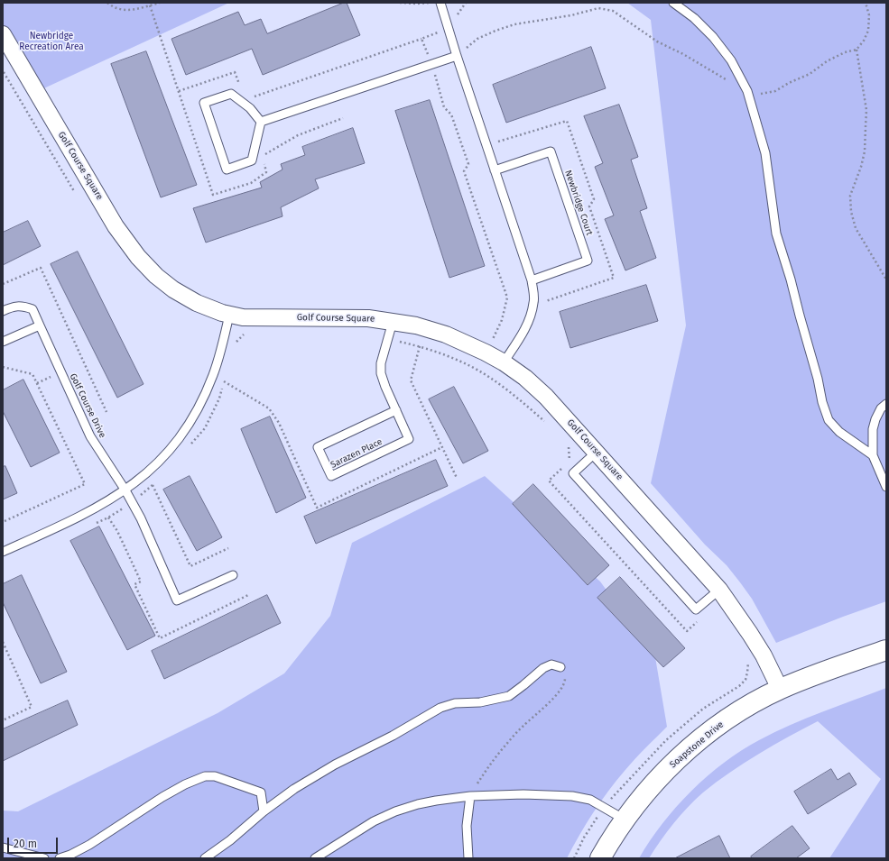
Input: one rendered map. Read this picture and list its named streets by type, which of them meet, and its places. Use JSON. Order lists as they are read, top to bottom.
{
  "streets": {
    "street": ["Golf Course Square", "Soapstone Drive"],
    "lane": ["Newbridge Court", "Golf Course Drive", "Sarazen Place"]
  },
  "crossings": [
    ["Golf Course Square", "Sarazen Place"],
    ["Golf Course Square", "Soapstone Drive"]
  ],
  "parks": ["Newbridge Recreation Area"],
  "scale_bar": "20 m"
}
